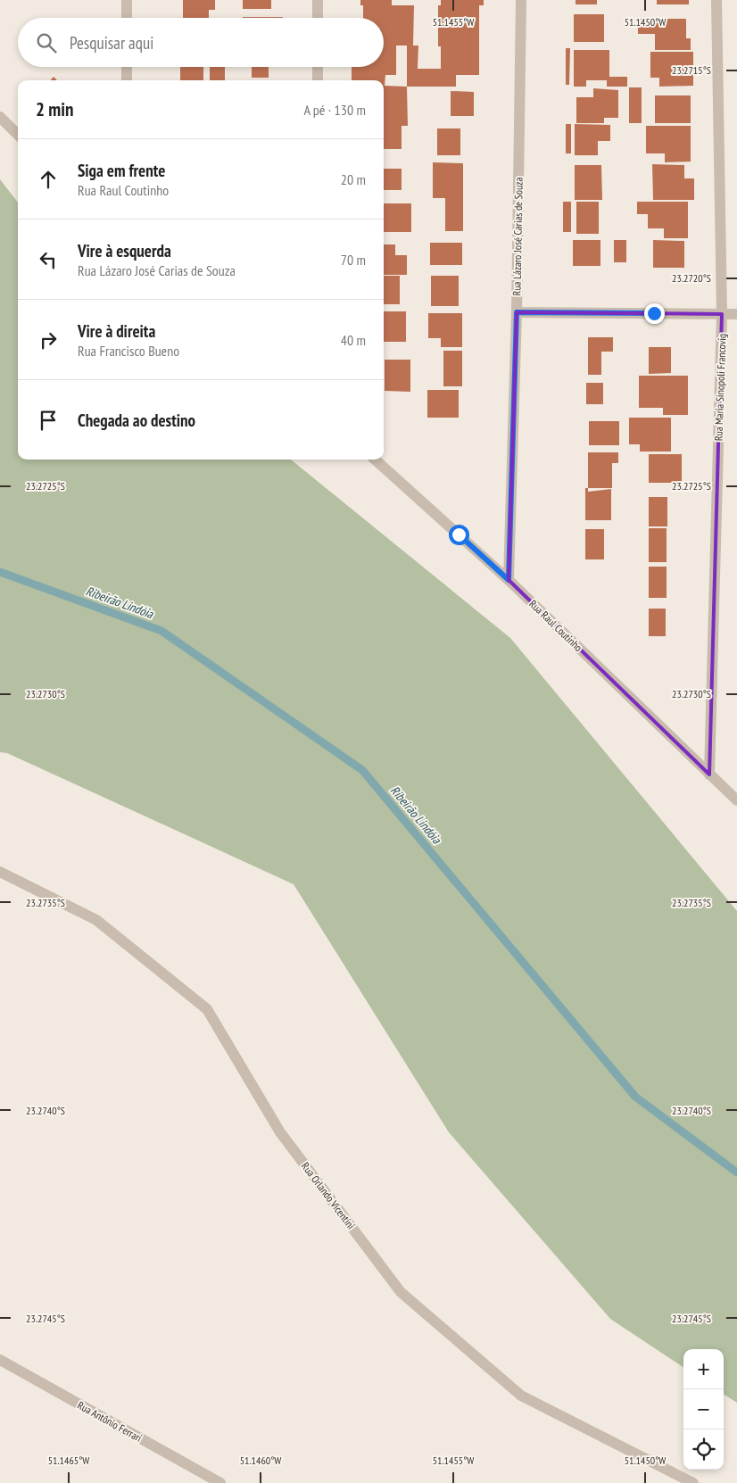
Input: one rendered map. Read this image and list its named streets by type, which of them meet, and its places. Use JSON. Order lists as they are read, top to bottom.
{
  "streets": {
    "street": [
      "Rua Lázaro José Carias de Souza",
      "Rua Maria Sinopoli Francovig",
      "Rua Raul Coutinho",
      "Rua Orlando Vicentini",
      "Rua Antônio Ferrari"
    ]
  },
  "crossings": [
    ["Rua Lázaro José Carias de Souza", "Rua Raul Coutinho"],
    ["Rua Maria Sinopoli Francovig", "Rua Raul Coutinho"]
  ],
  "water": ["Ribeirão Lindóia"],
  "page": {
    "search": "Pesquisar aqui",
    "heading": ["2 min", "A pé · 130 m"],
    "list": [
      ["Siga em frente", "Rua Raul Coutinho", "20 m"],
      ["Vire à esquerda", "Rua Lázaro José Carias de Souza", "70 m"],
      ["Vire à direita", "Rua Francisco Bueno", "40 m"],
      "Chegada ao destino"
    ],
    "map_buttons": ["+", "−"]
  },
  "coordinates": [
    "51.1455°W",
    "51.1450°W",
    "23.2715°S",
    "23.2720°S",
    "23.2725°S",
    "23.2730°S",
    "23.2735°S",
    "23.2740°S",
    "23.2745°S",
    "51.1465°W",
    "51.1460°W"
  ]
}
